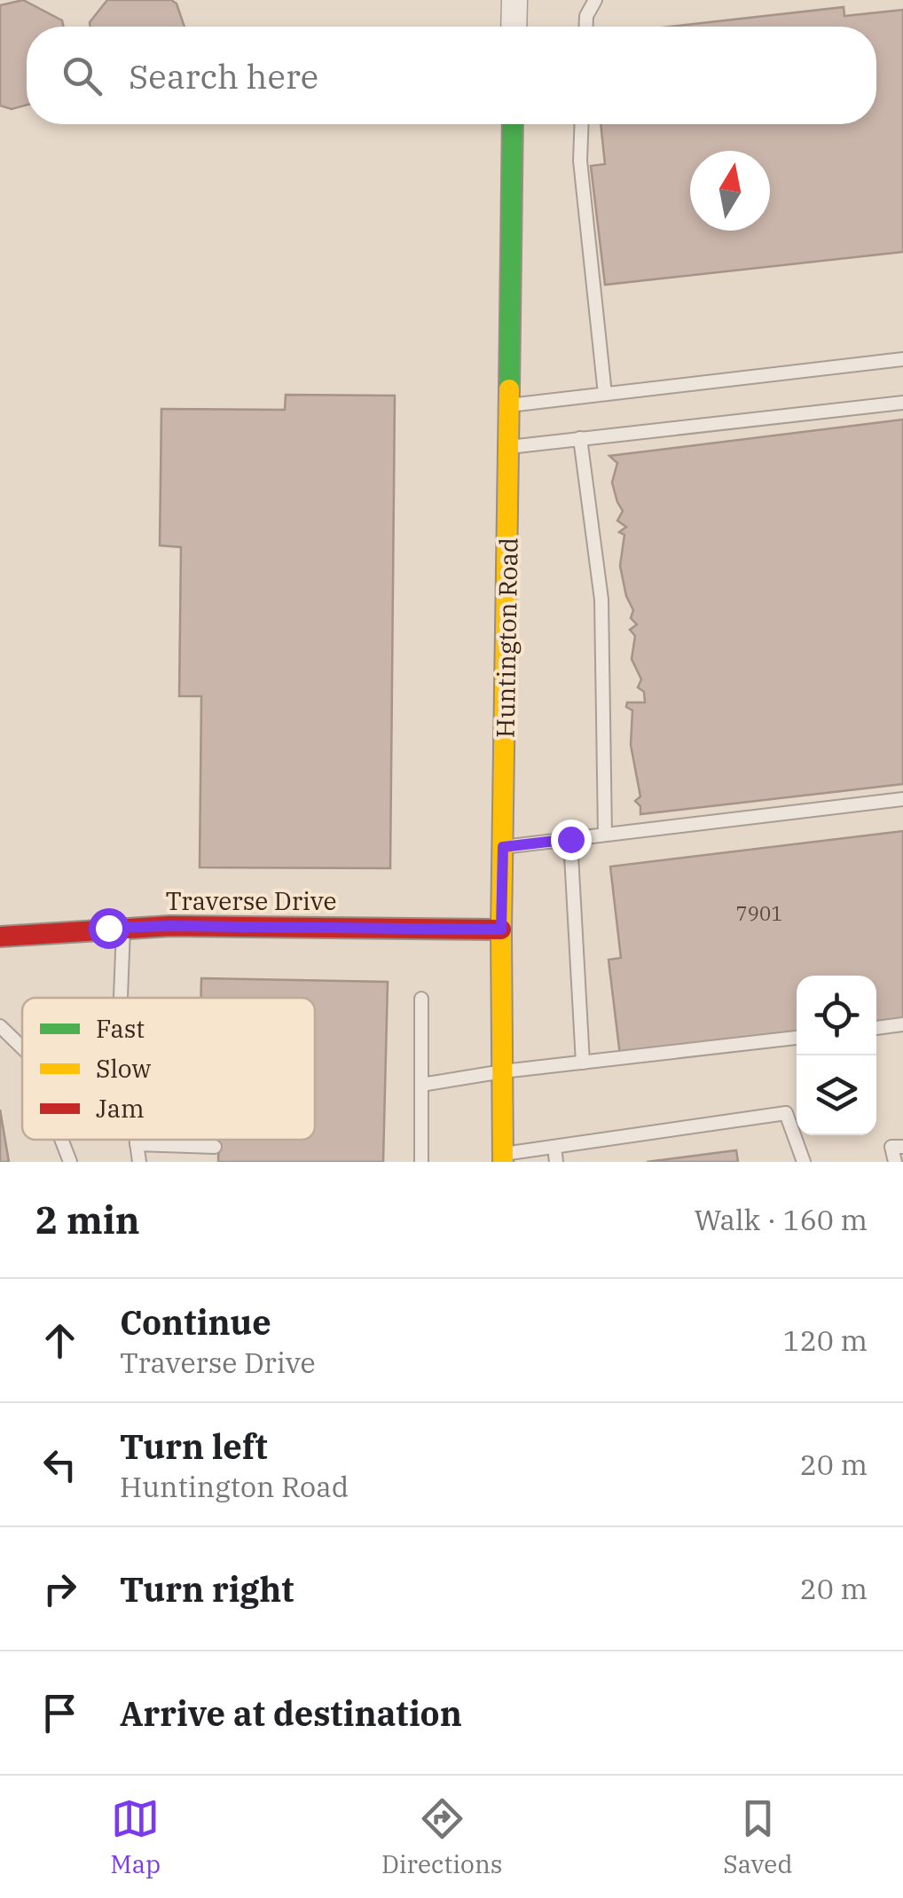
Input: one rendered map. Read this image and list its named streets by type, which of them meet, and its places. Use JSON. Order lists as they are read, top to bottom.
{
  "streets": {
    "street": ["Huntington Road", "Traverse Drive"]
  },
  "crossings": [
    ["Huntington Road", "Traverse Drive"]
  ],
  "house_numbers": ["7901"],
  "legend": ["Fast", "Slow", "Jam"],
  "north": "top",
  "page": {
    "search": "Search here",
    "heading": ["2 min", "Walk · 160 m"],
    "list": [
      ["Continue", "Traverse Drive", "120 m"],
      ["Turn left", "Huntington Road", "20 m"],
      ["Turn right", "20 m"],
      "Arrive at destination"
    ],
    "nav": ["Map", "Directions", "Saved"]
  }
}
